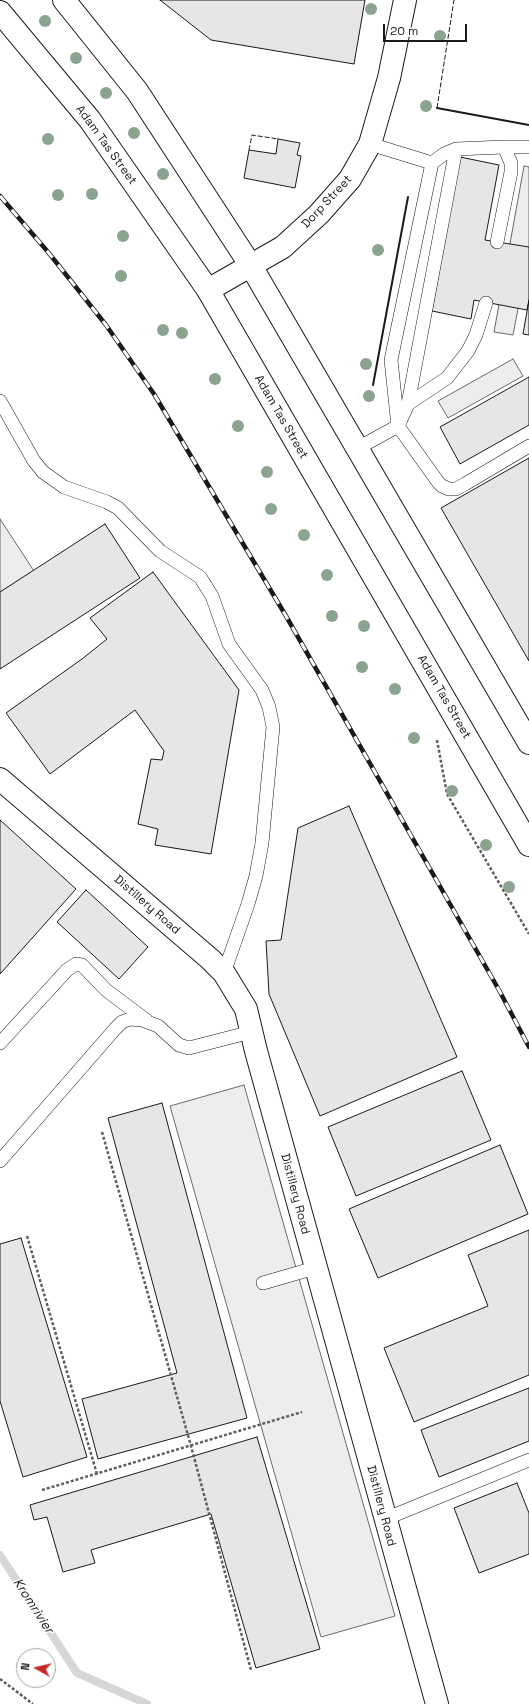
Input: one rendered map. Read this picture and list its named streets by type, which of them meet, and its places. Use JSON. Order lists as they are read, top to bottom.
{
  "streets": {
    "main road": ["Adam Tas Street", "Dorp Street", "Distillery Road"]
  },
  "crossings": [
    ["Adam Tas Street", "Dorp Street"]
  ],
  "water": ["Kromrivier"],
  "scale_bar": "20 m",
  "north": "left"
}
